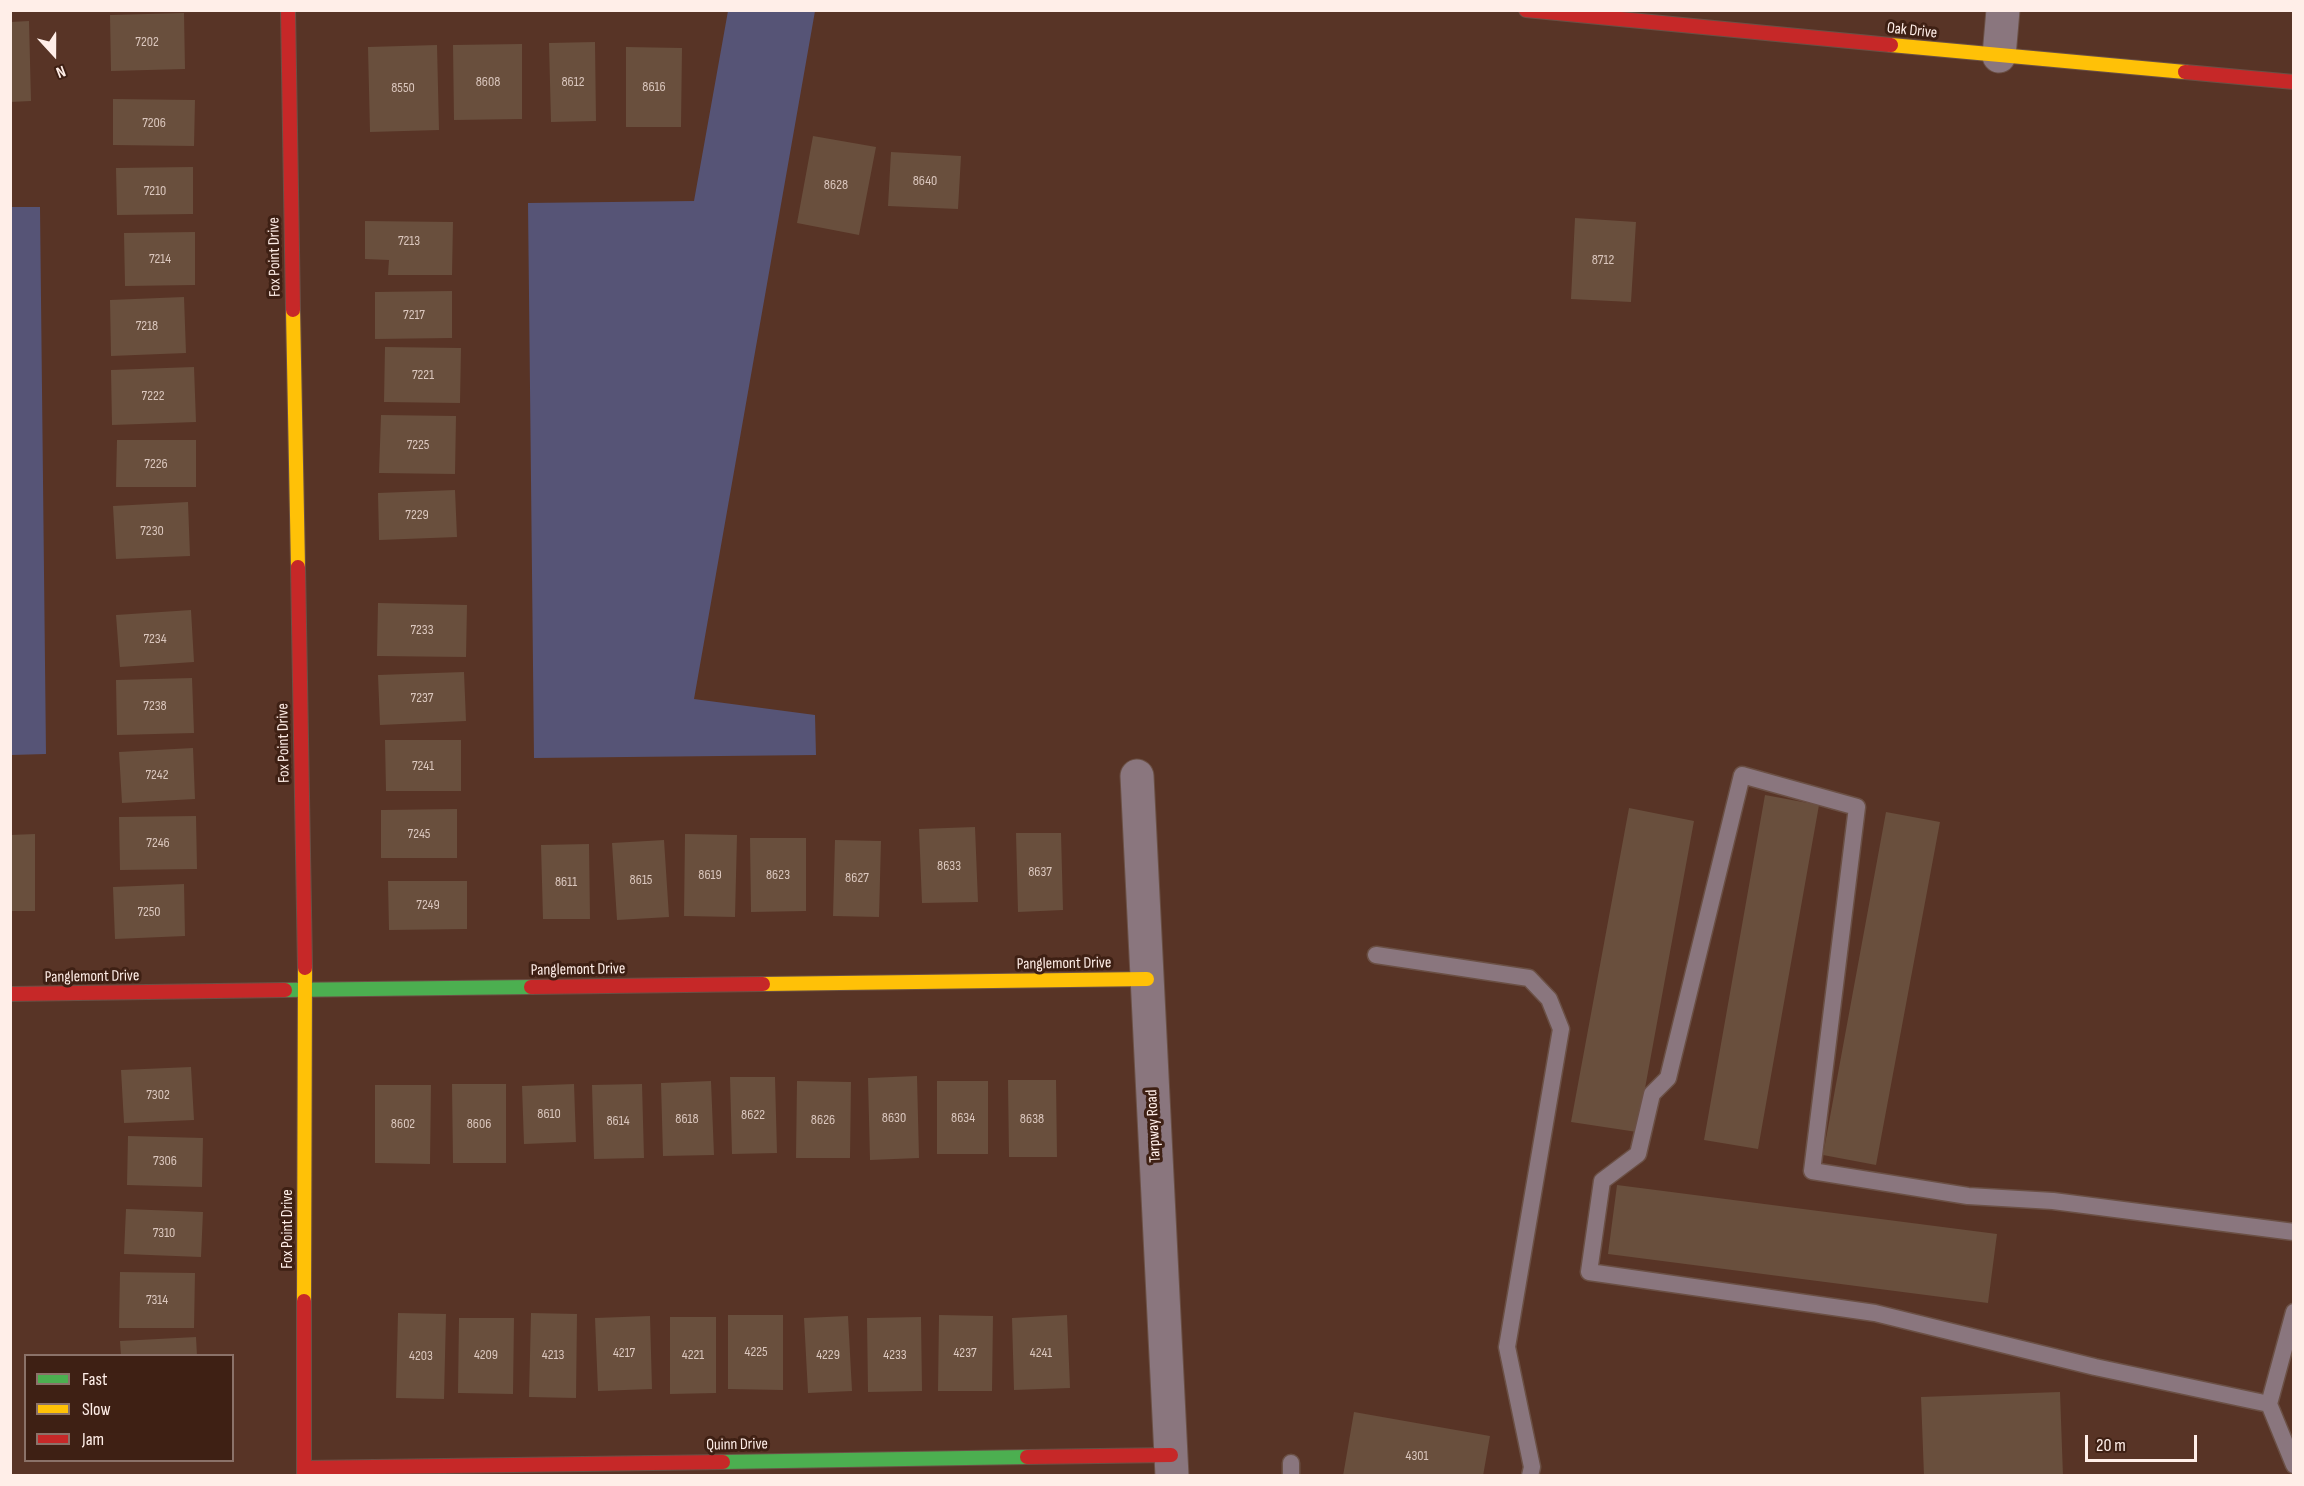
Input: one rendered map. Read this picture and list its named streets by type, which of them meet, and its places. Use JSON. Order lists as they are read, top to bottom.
{
  "streets": {
    "street": [
      "Oak Drive",
      "Fox Point Drive",
      "Panglemont Drive",
      "Tarpway Road",
      "Quinn Drive"
    ]
  },
  "crossings": [
    ["Fox Point Drive", "Panglemont Drive"],
    ["Fox Point Drive", "Quinn Drive"],
    ["Panglemont Drive", "Tarpway Road"],
    ["Tarpway Road", "Quinn Drive"]
  ],
  "house_numbers": [
    "7202",
    "8608",
    "8612",
    "8616",
    "8550",
    "7206",
    "8640",
    "8628",
    "7210",
    "7213",
    "7214",
    "8712",
    "7217",
    "7218",
    "7221",
    "7222",
    "7225",
    "7226",
    "7229",
    "7230",
    "7233",
    "7234",
    "7237",
    "7238",
    "7241",
    "7242",
    "7245",
    "7246",
    "8633",
    "8637",
    "8619",
    "8623",
    "8627",
    "8615",
    "8611",
    "7249",
    "7250",
    "7302",
    "8610",
    "8622",
    "8630",
    "8634",
    "8618",
    "8638",
    "8626",
    "8614",
    "8602",
    "8606",
    "7306",
    "7310",
    "7314",
    "4225",
    "4217",
    "4237",
    "4241",
    "4209",
    "4213",
    "4221",
    "4229",
    "4233",
    "4203",
    "4301"
  ],
  "legend": ["Fast", "Slow", "Jam"],
  "scale_bar": "20 m",
  "north": "bottom"
}
